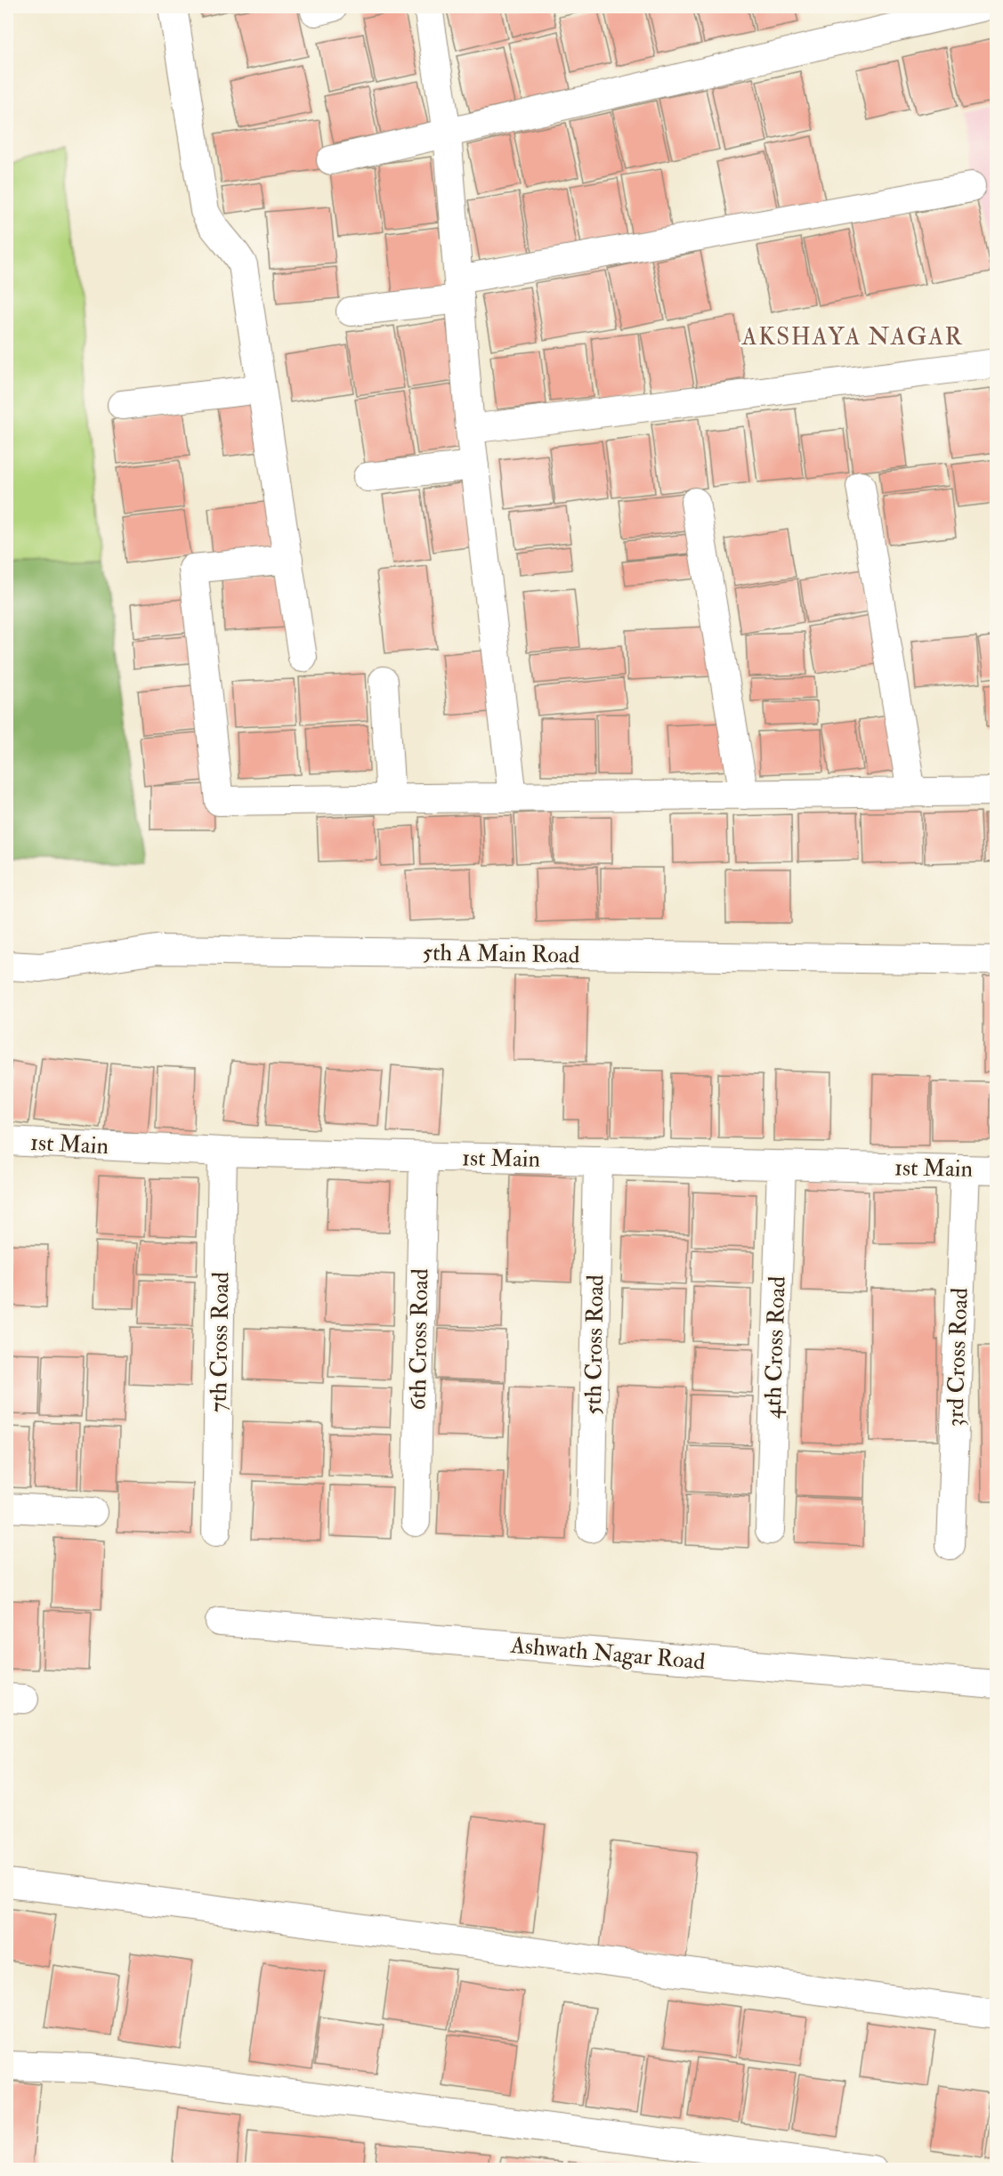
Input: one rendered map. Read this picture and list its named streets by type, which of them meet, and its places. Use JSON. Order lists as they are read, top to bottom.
{
  "streets": {
    "street": [
      "5th A Main Road",
      "1st Main",
      "6th Cross Road",
      "7th Cross Road",
      "5th Cross Road",
      "4th Cross Road",
      "3rd Cross Road",
      "Ashwath Nagar Road"
    ]
  },
  "crossings": [
    ["1st Main", "6th Cross Road"],
    ["1st Main", "7th Cross Road"],
    ["1st Main", "5th Cross Road"],
    ["1st Main", "4th Cross Road"],
    ["1st Main", "3rd Cross Road"]
  ],
  "districts": ["AKSHAYA NAGAR"]
}
